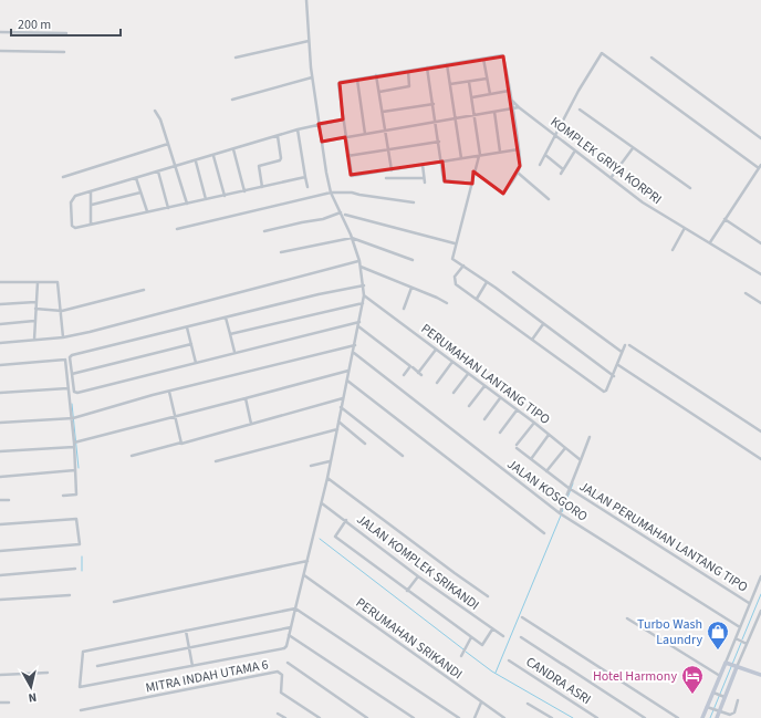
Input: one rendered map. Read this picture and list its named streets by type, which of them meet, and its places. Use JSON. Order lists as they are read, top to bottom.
{
  "streets": {
    "street": [
      "KOMPLEK GRIYA KORPRI",
      "PERUMAHAN LANTANG TIPO",
      "JALAN KOSGORO",
      "JALAN PERUMAHAN LANTANG TIPO",
      "JALAN KOMPLEK SRIKANDI",
      "PERUMAHAN SRIKANDI",
      "MITRA INDAH UTAMA 6",
      "CANDRA ASRI"
    ]
  },
  "crossings": [
    ["PERUMAHAN LANTANG TIPO", "JALAN PERUMAHAN LANTANG TIPO"]
  ],
  "places": {
    "shop": ["Turbo Wash Laundry"],
    "hotel": ["Hotel Harmony"]
  },
  "scale_bar": "200 m",
  "north": "bottom"
}
